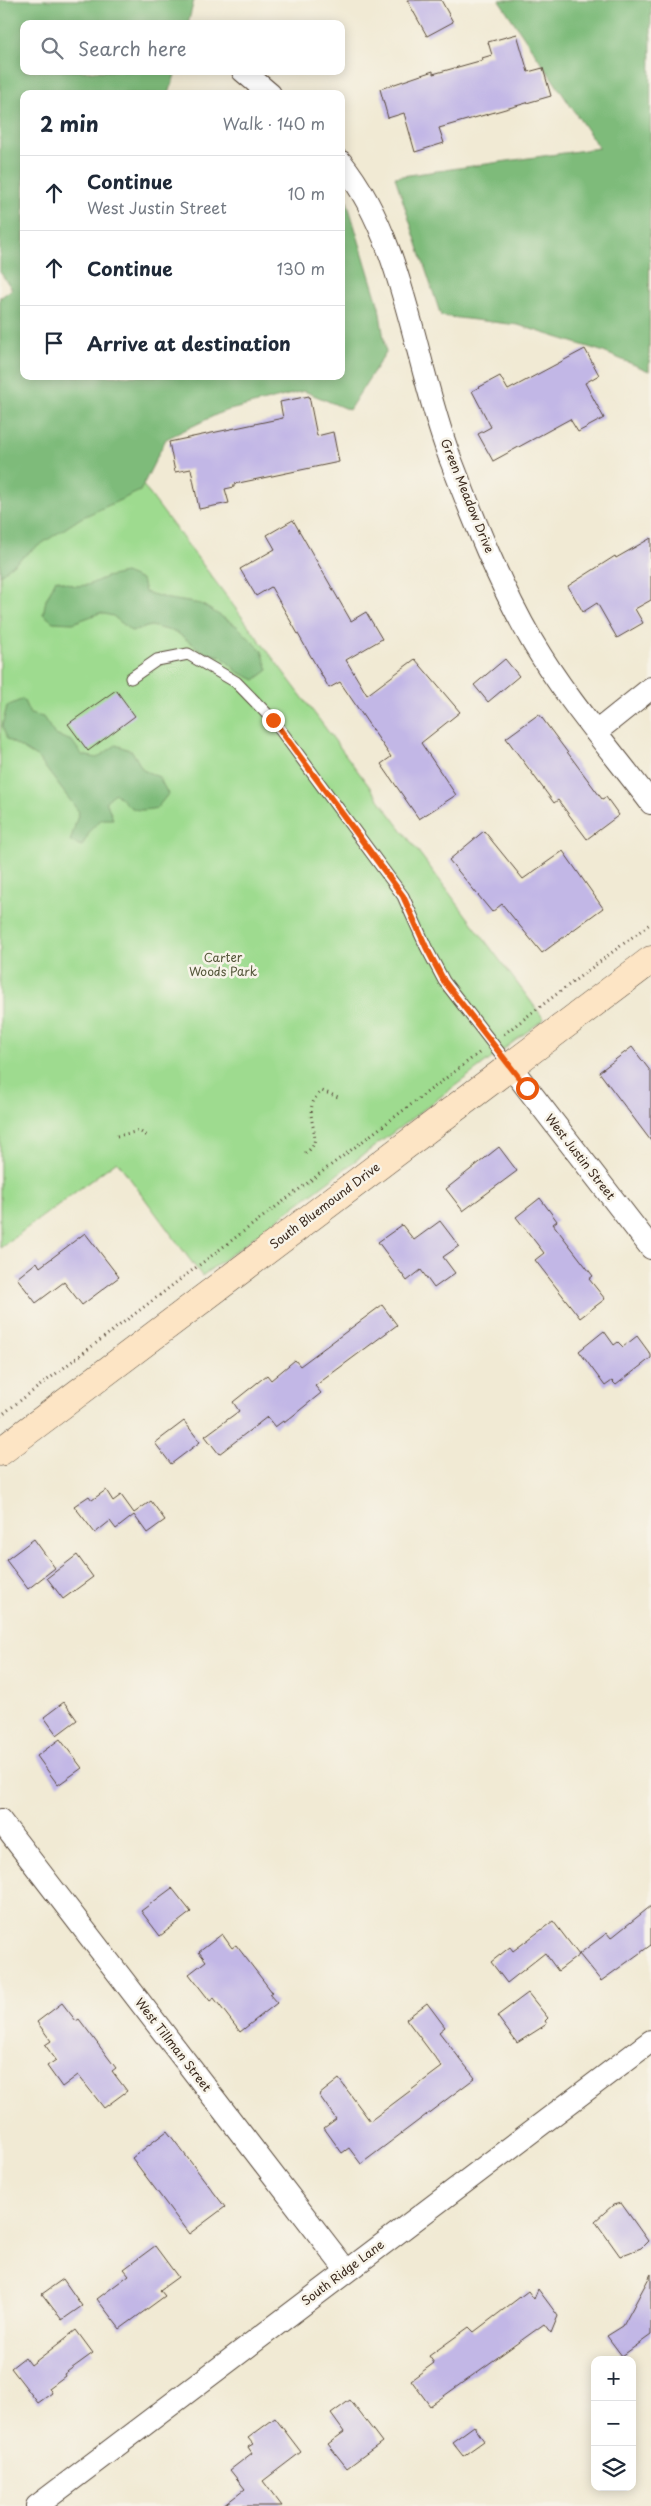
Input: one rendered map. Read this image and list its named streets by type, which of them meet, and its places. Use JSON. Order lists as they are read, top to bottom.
{
  "streets": {
    "main road": ["South Bluemound Drive"],
    "street": [
      "Green Meadow Drive",
      "West Justin Street",
      "West Tillman Street",
      "South Ridge Lane"
    ]
  },
  "crossings": [
    ["West Justin Street", "South Bluemound Drive"],
    ["West Tillman Street", "South Ridge Lane"]
  ],
  "parks": ["Carter Woods Park"],
  "page": {
    "search": "Search here",
    "heading": ["2 min", "Walk · 140 m"],
    "list": [
      ["Continue", "West Justin Street", "10 m"],
      ["Continue", "130 m"],
      "Arrive at destination"
    ],
    "map_buttons": ["+", "−"]
  }
}
